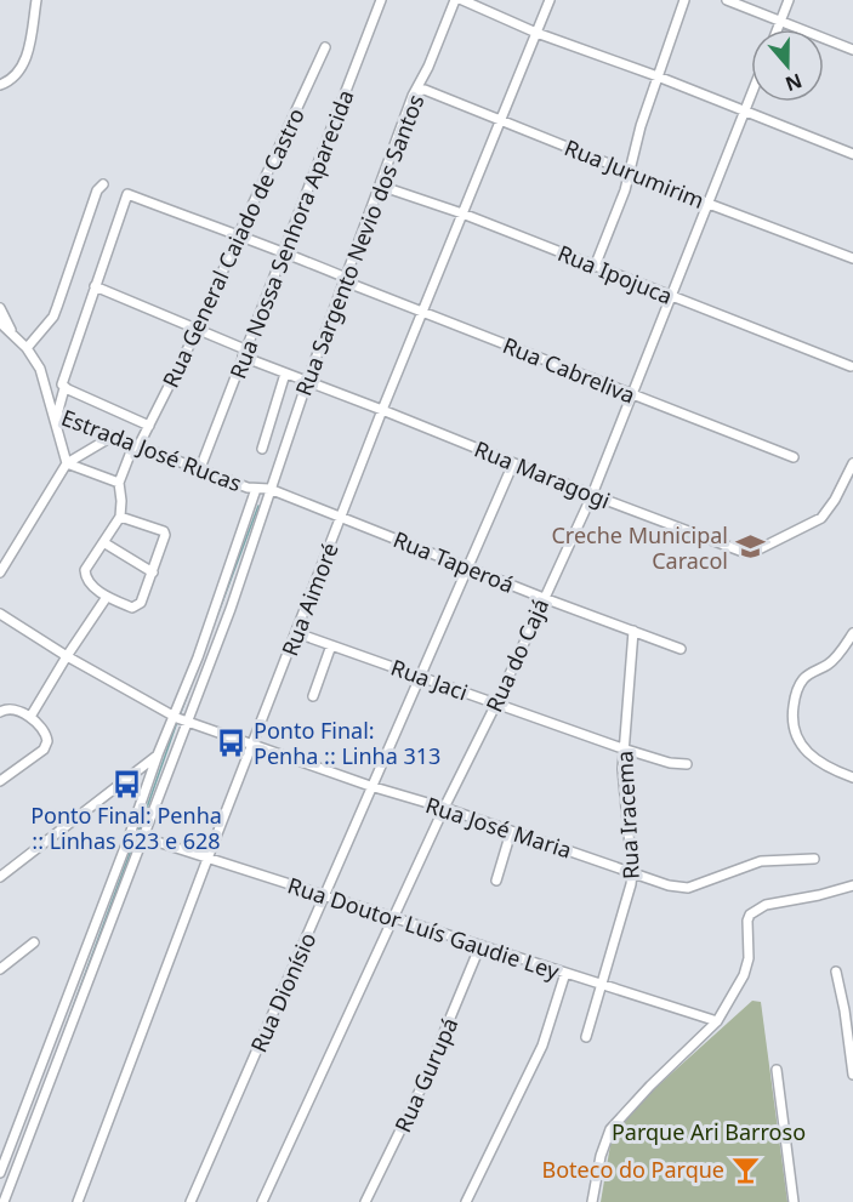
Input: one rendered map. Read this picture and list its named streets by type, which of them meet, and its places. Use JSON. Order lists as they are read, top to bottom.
{
  "streets": {
    "street": [
      "Rua Jurumirim",
      "Rua Nossa Senhora Aparecida",
      "Rua Sargento Nevio dos Santos",
      "Rua General Caiado de Castro",
      "Rua Ipojuca",
      "Rua Cabreliva",
      "Estrada José Rucas",
      "Rua Maragogi",
      "Rua Taperoá",
      "Rua Aimoré",
      "Rua do Cajá",
      "Rua Jaci",
      "Rua Iracema",
      "Rua José Maria",
      "Rua Doutor Luís Gaudie Ley",
      "Rua Dionísio",
      "Rua Gurupá"
    ]
  },
  "crossings": [
    ["Rua Jurumirim", "Rua Sargento Nevio dos Santos"],
    ["Rua Jurumirim", "Rua Aimoré"],
    ["Rua Jurumirim", "Rua do Cajá"],
    ["Rua Nossa Senhora Aparecida", "Rua Cabreliva"],
    ["Rua Nossa Senhora Aparecida", "Estrada José Rucas"],
    ["Rua Nossa Senhora Aparecida", "Rua Maragogi"],
    ["Rua Sargento Nevio dos Santos", "Rua Ipojuca"],
    ["Rua Sargento Nevio dos Santos", "Rua Cabreliva"],
    ["Rua Sargento Nevio dos Santos", "Estrada José Rucas"],
    ["Rua Sargento Nevio dos Santos", "Rua Maragogi"],
    ["Rua Sargento Nevio dos Santos", "Rua Taperoá"],
    ["Rua Sargento Nevio dos Santos", "Rua José Maria"],
    ["Rua General Caiado de Castro", "Rua Cabreliva"],
    ["Rua General Caiado de Castro", "Estrada José Rucas"],
    ["Rua General Caiado de Castro", "Rua Maragogi"],
    ["Rua Ipojuca", "Rua Aimoré"],
    ["Rua Ipojuca", "Rua do Cajá"],
    ["Rua Cabreliva", "Rua Maragogi"],
    ["Rua Cabreliva", "Rua Aimoré"],
    ["Rua Cabreliva", "Rua do Cajá"],
    ["Estrada José Rucas", "Rua Taperoá"],
    ["Rua Maragogi", "Rua Aimoré"],
    ["Rua Maragogi", "Rua do Cajá"],
    ["Rua Maragogi", "Rua Dionísio"],
    ["Rua Taperoá", "Rua Aimoré"],
    ["Rua Taperoá", "Rua do Cajá"],
    ["Rua Taperoá", "Rua Iracema"],
    ["Rua Taperoá", "Rua Dionísio"],
    ["Rua Aimoré", "Rua Jaci"],
    ["Rua Aimoré", "Rua José Maria"],
    ["Rua Aimoré", "Rua Doutor Luís Gaudie Ley"],
    ["Rua do Cajá", "Rua Jaci"],
    ["Rua do Cajá", "Rua José Maria"],
    ["Rua do Cajá", "Rua Doutor Luís Gaudie Ley"],
    ["Rua Jaci", "Rua Iracema"],
    ["Rua Jaci", "Rua Dionísio"],
    ["Rua Iracema", "Rua José Maria"],
    ["Rua Iracema", "Rua Doutor Luís Gaudie Ley"],
    ["Rua José Maria", "Rua Dionísio"],
    ["Rua Doutor Luís Gaudie Ley", "Rua Dionísio"],
    ["Rua Doutor Luís Gaudie Ley", "Rua Gurupá"]
  ],
  "parks": ["Parque Ari Barroso"],
  "places": {
    "school or university": ["Creche Municipal Caracol"],
    "bus stop": ["Ponto Final: Penha :: Linha 313", "Ponto Final: Penha :: Linhas 623 e 628"],
    "bar": ["Boteco do Parque"]
  },
  "north": "bottom"
}
